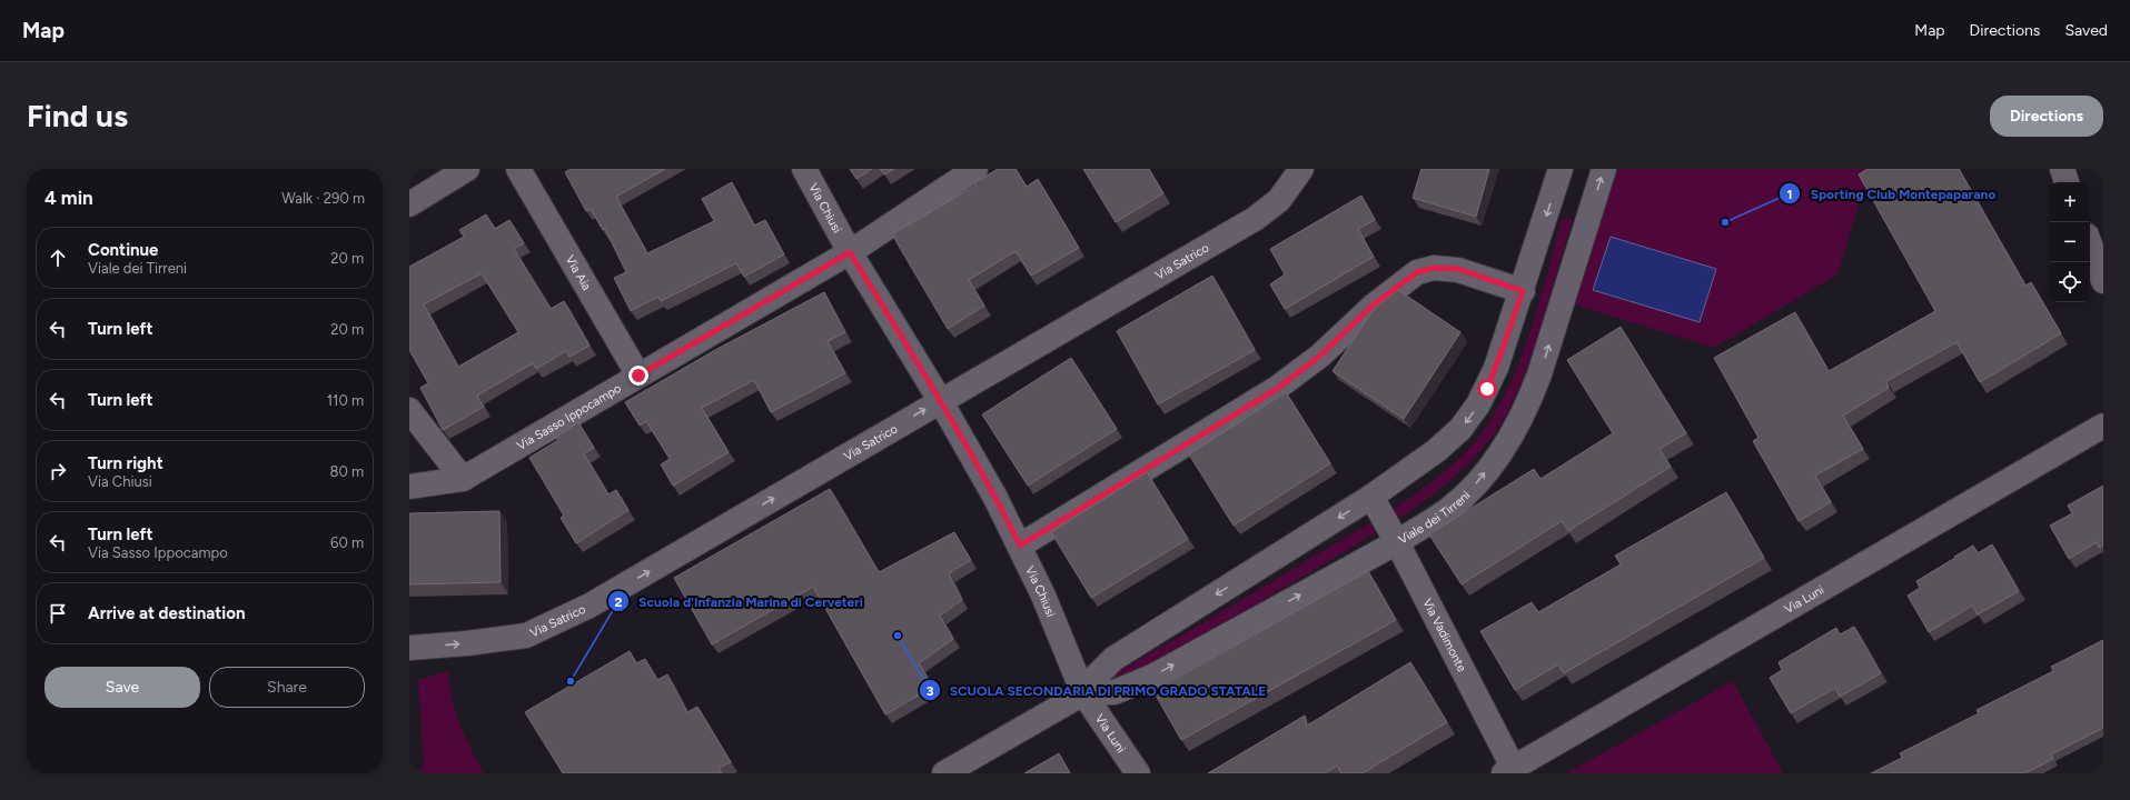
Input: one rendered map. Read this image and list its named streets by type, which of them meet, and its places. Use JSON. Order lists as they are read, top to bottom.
{
  "streets": {
    "street": [
      "Via Chiusi",
      "Via Satrico",
      "Via Aia",
      "Via Sasso Ippocampo",
      "Viale dei Tirreni",
      "Via Luni",
      "Via Vadimonte"
    ]
  },
  "crossings": [
    ["Via Chiusi", "Via Satrico"],
    ["Via Chiusi", "Via Sasso Ippocampo"],
    ["Via Chiusi", "Viale dei Tirreni"],
    ["Via Chiusi", "Via Luni"],
    ["Via Aia", "Via Sasso Ippocampo"],
    ["Viale dei Tirreni", "Via Luni"],
    ["Viale dei Tirreni", "Via Vadimonte"],
    ["Via Luni", "Via Vadimonte"]
  ],
  "one_way": ["Via Satrico"],
  "places": ["Sporting Club Montepaparano", "SCUOLA SECONDARIA DI PRIMO GRADO STATALE", "Scuola d'Infanzia Marina di Cerveteri"],
  "page": {
    "header": "Map",
    "nav": ["Map", "Directions", "Saved"],
    "buttons": [
      "Directions",
      ["Save", "Share"]
    ],
    "title": "Find us",
    "heading": ["4 min", "Walk · 290 m"],
    "map_buttons": ["+", "−"],
    "list": [
      ["Continue", "Viale dei Tirreni", "20 m"],
      ["Turn left", "20 m"],
      ["Turn left", "110 m"],
      ["Turn right", "Via Chiusi", "80 m"],
      ["Turn left", "Via Sasso Ippocampo", "60 m"],
      "Arrive at destination"
    ]
  }
}
